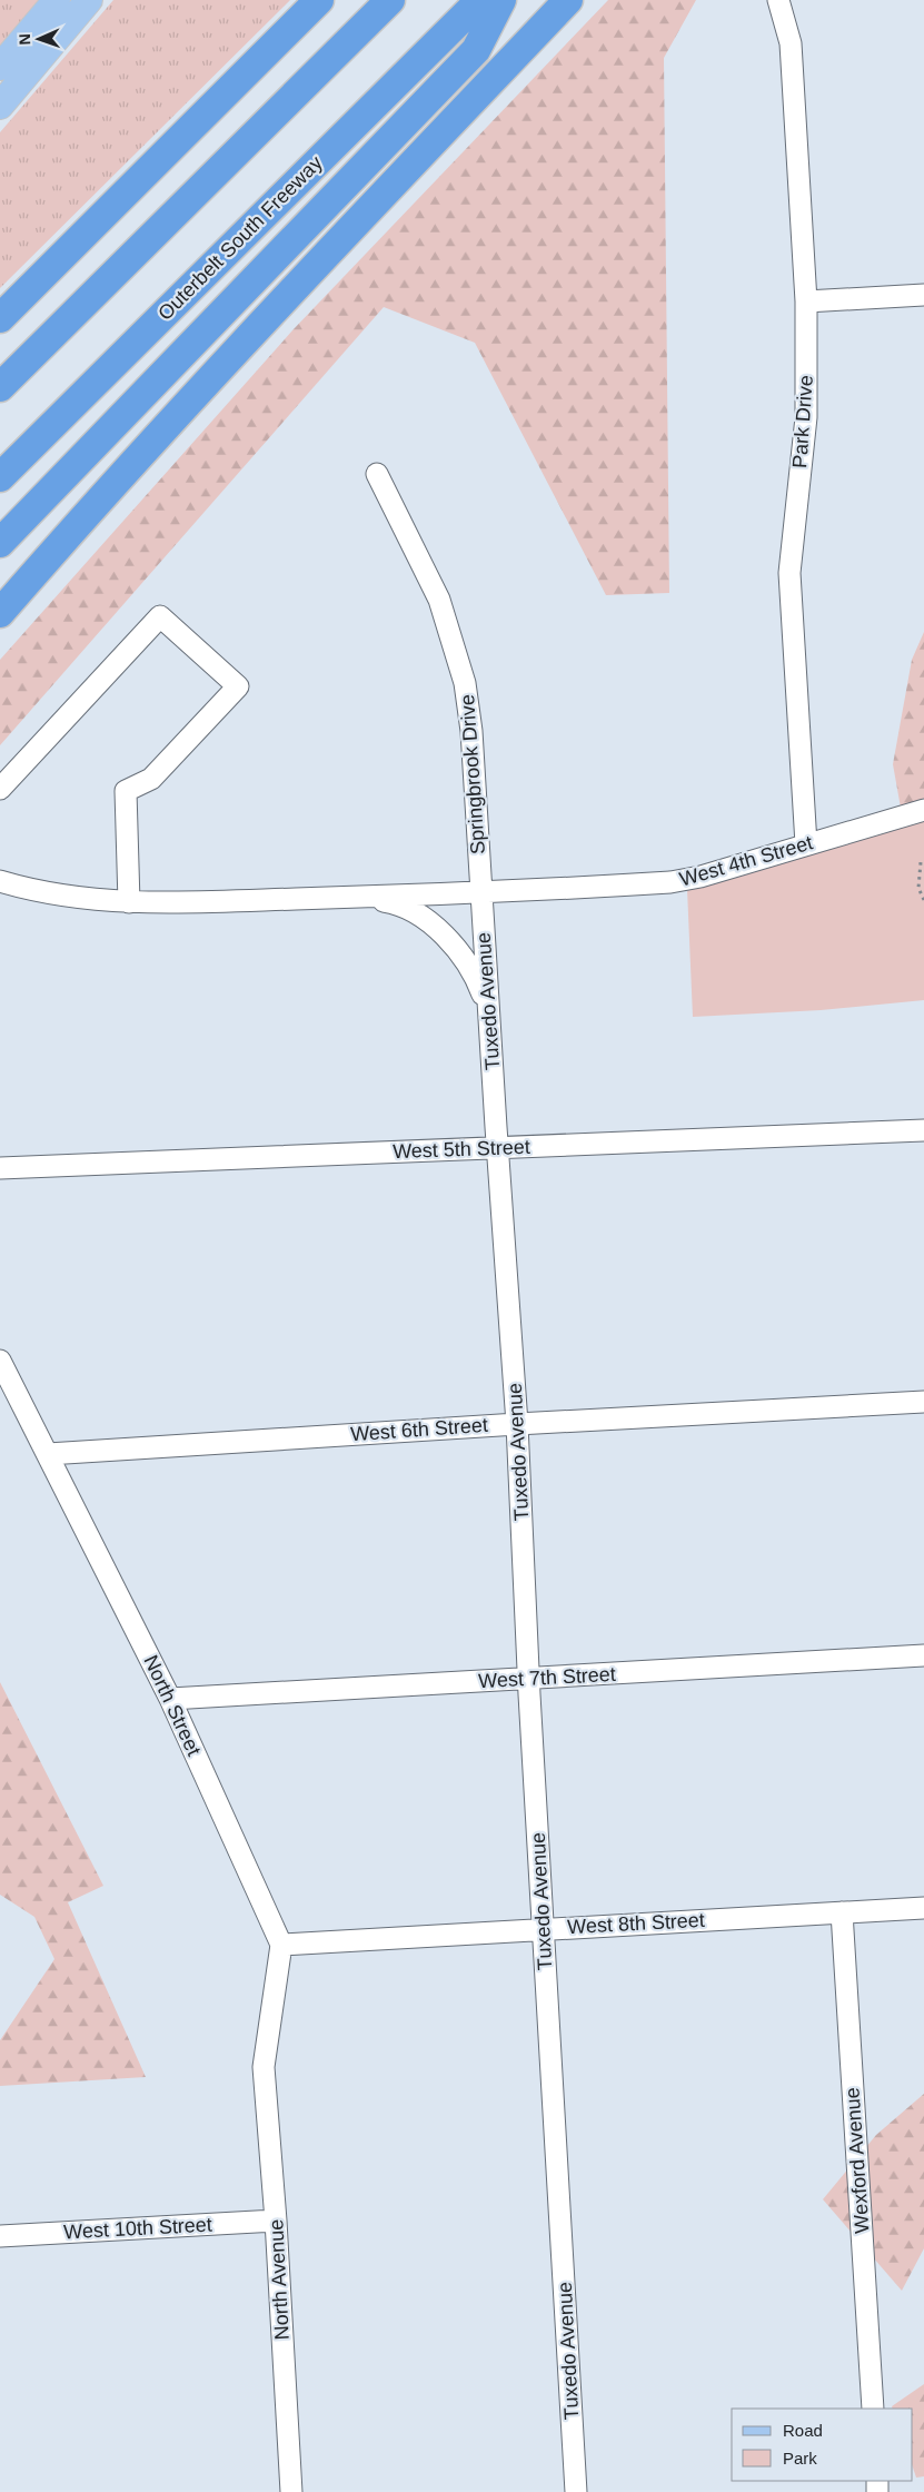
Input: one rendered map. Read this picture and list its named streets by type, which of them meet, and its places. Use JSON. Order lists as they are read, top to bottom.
{
  "streets": {
    "highway": ["Outerbelt South Freeway"],
    "street": [
      "Park Drive",
      "Springbrook Drive",
      "West 4th Street",
      "Tuxedo Avenue",
      "West 5th Street",
      "West 6th Street",
      "West 7th Street",
      "North Street",
      "West 8th Street",
      "Wexford Avenue",
      "West 10th Street",
      "North Avenue"
    ]
  },
  "crossings": [
    ["Park Drive", "West 4th Street"],
    ["Springbrook Drive", "West 4th Street"],
    ["Springbrook Drive", "Tuxedo Avenue"],
    ["West 4th Street", "Tuxedo Avenue"],
    ["Tuxedo Avenue", "West 5th Street"],
    ["Tuxedo Avenue", "West 6th Street"],
    ["Tuxedo Avenue", "West 7th Street"],
    ["Tuxedo Avenue", "West 8th Street"],
    ["West 6th Street", "North Street"],
    ["West 7th Street", "North Street"],
    ["North Street", "West 8th Street"],
    ["North Street", "North Avenue"],
    ["West 8th Street", "Wexford Avenue"],
    ["West 8th Street", "North Avenue"],
    ["West 10th Street", "North Avenue"]
  ],
  "legend": ["Road", "Park"],
  "north": "left"
}
